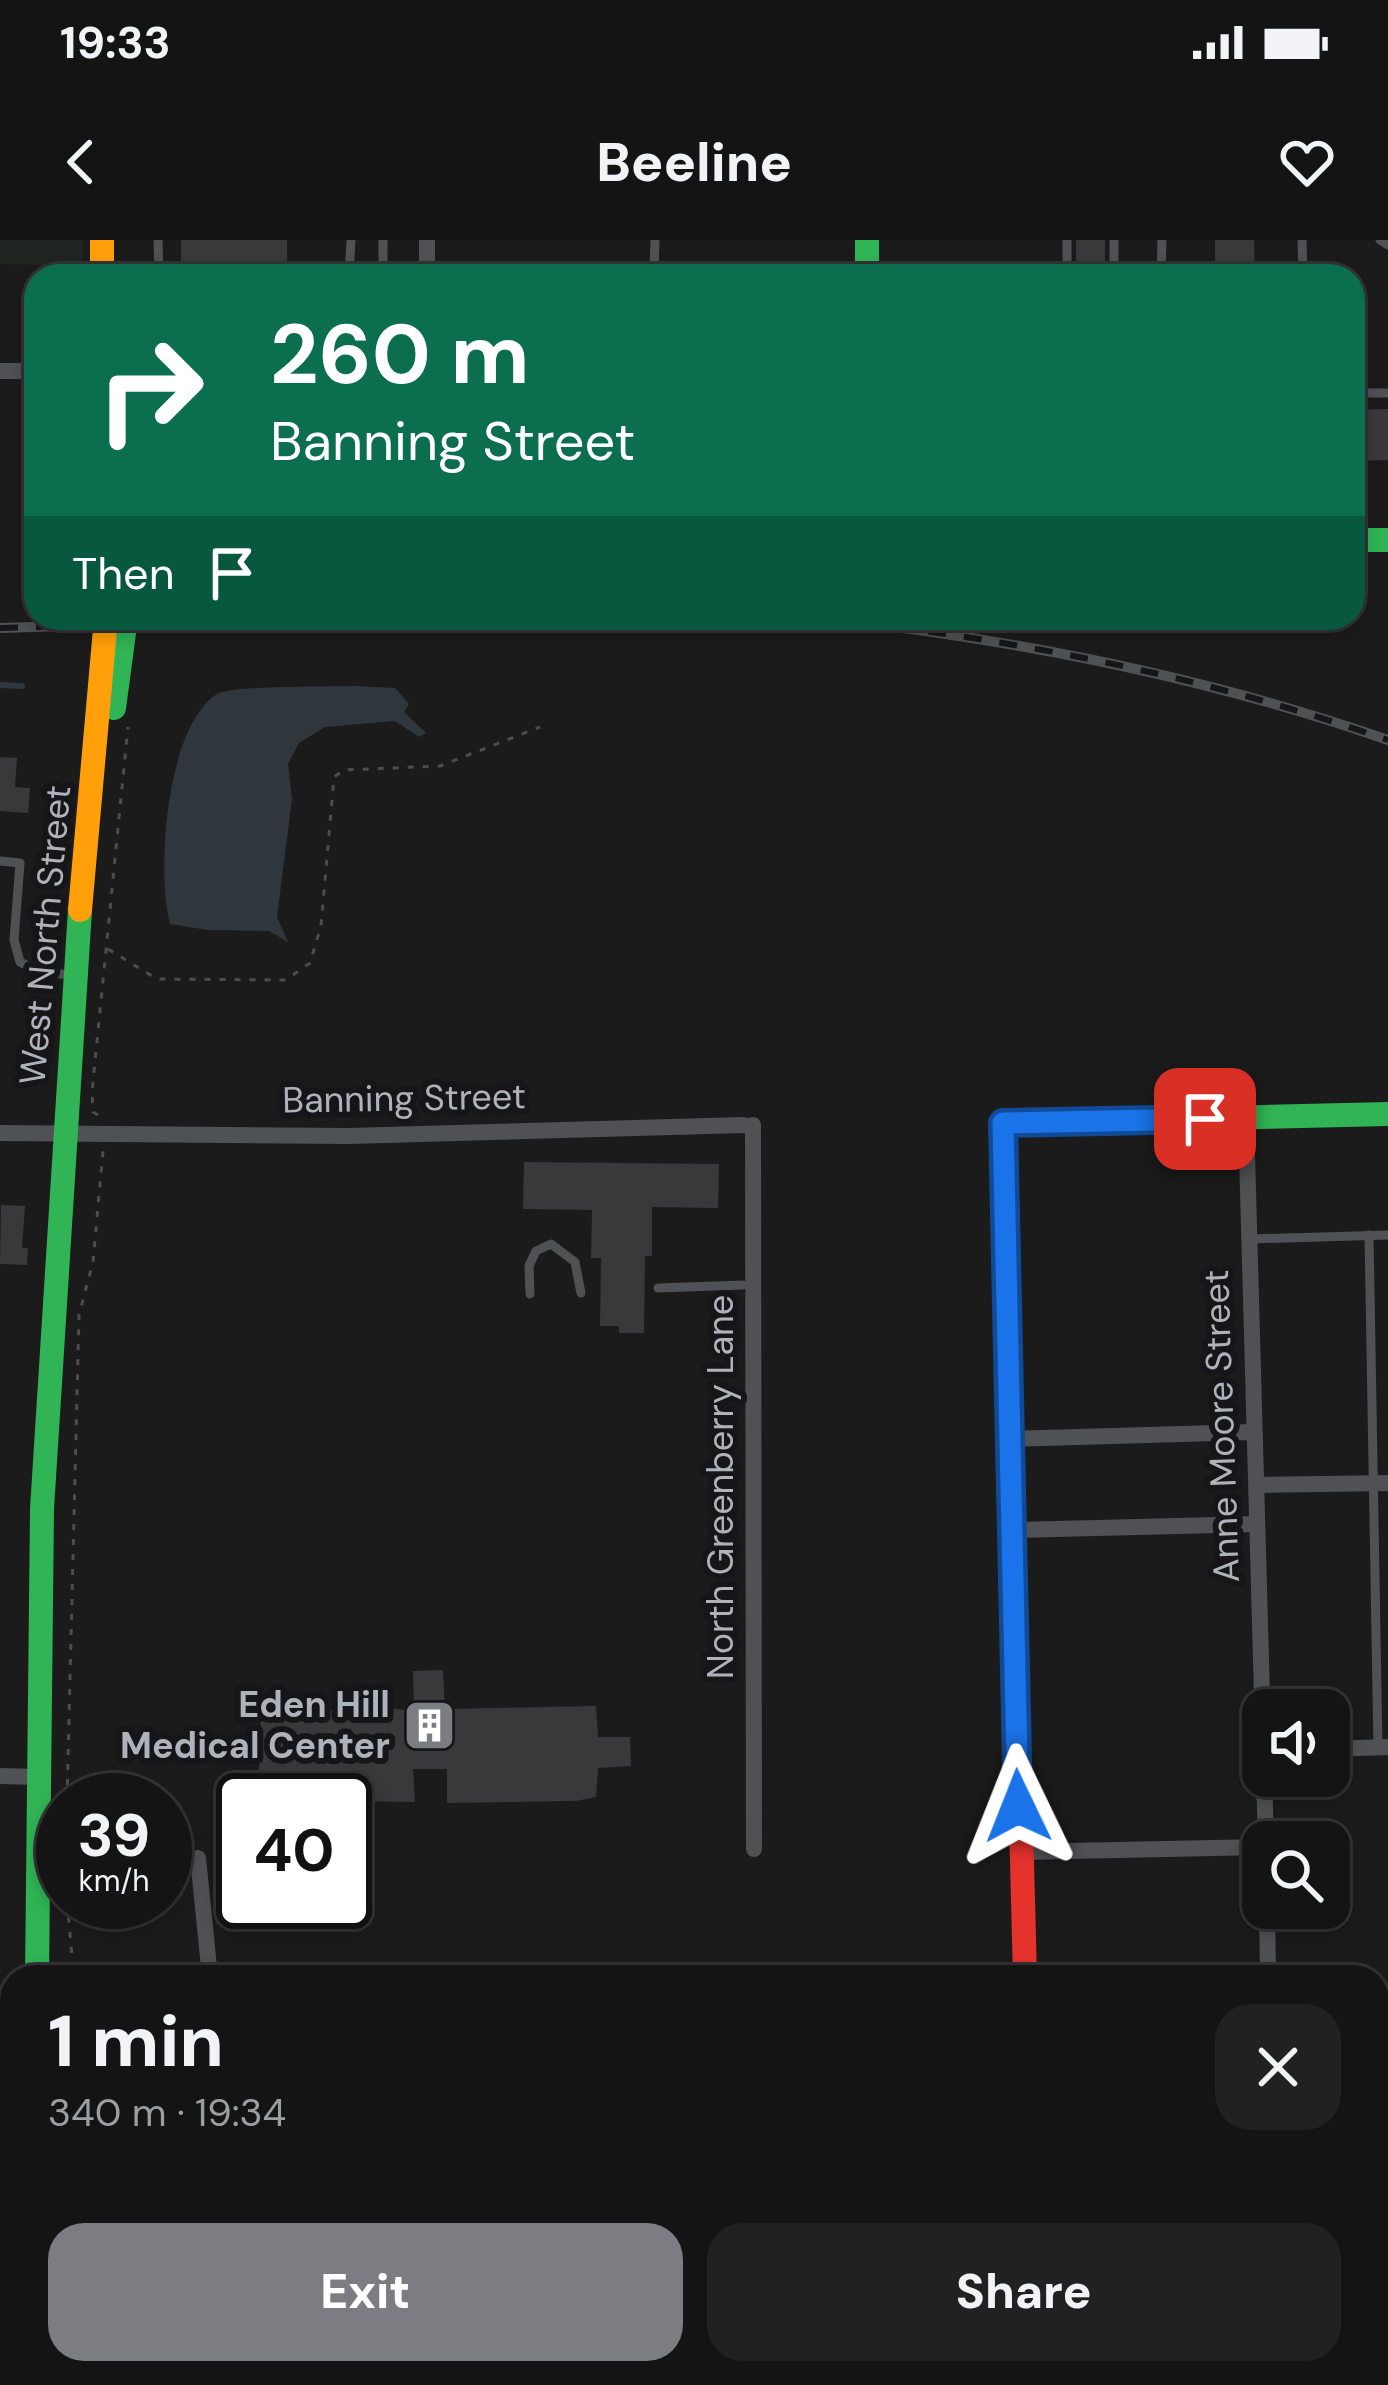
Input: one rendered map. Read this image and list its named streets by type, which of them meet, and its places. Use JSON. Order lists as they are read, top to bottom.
{
  "streets": {
    "main road": ["West North Street"],
    "street": ["Banning Street", "Anne Moore Street", "North Greenberry Lane"]
  },
  "crossings": [
    ["West North Street", "Banning Street"],
    ["Banning Street", "North Greenberry Lane"]
  ],
  "places": {
    "building": ["Eden Hill Medical Center"]
  },
  "page": {
    "status": "19:33",
    "header": "Beeline",
    "turn": ["260 m", "Banning Street"],
    "then": "Then",
    "speed": "39 km/h",
    "limit": "40",
    "heading": ["1 min", "340 m · 19:34"],
    "buttons": ["Exit", "Share"]
  }
}
